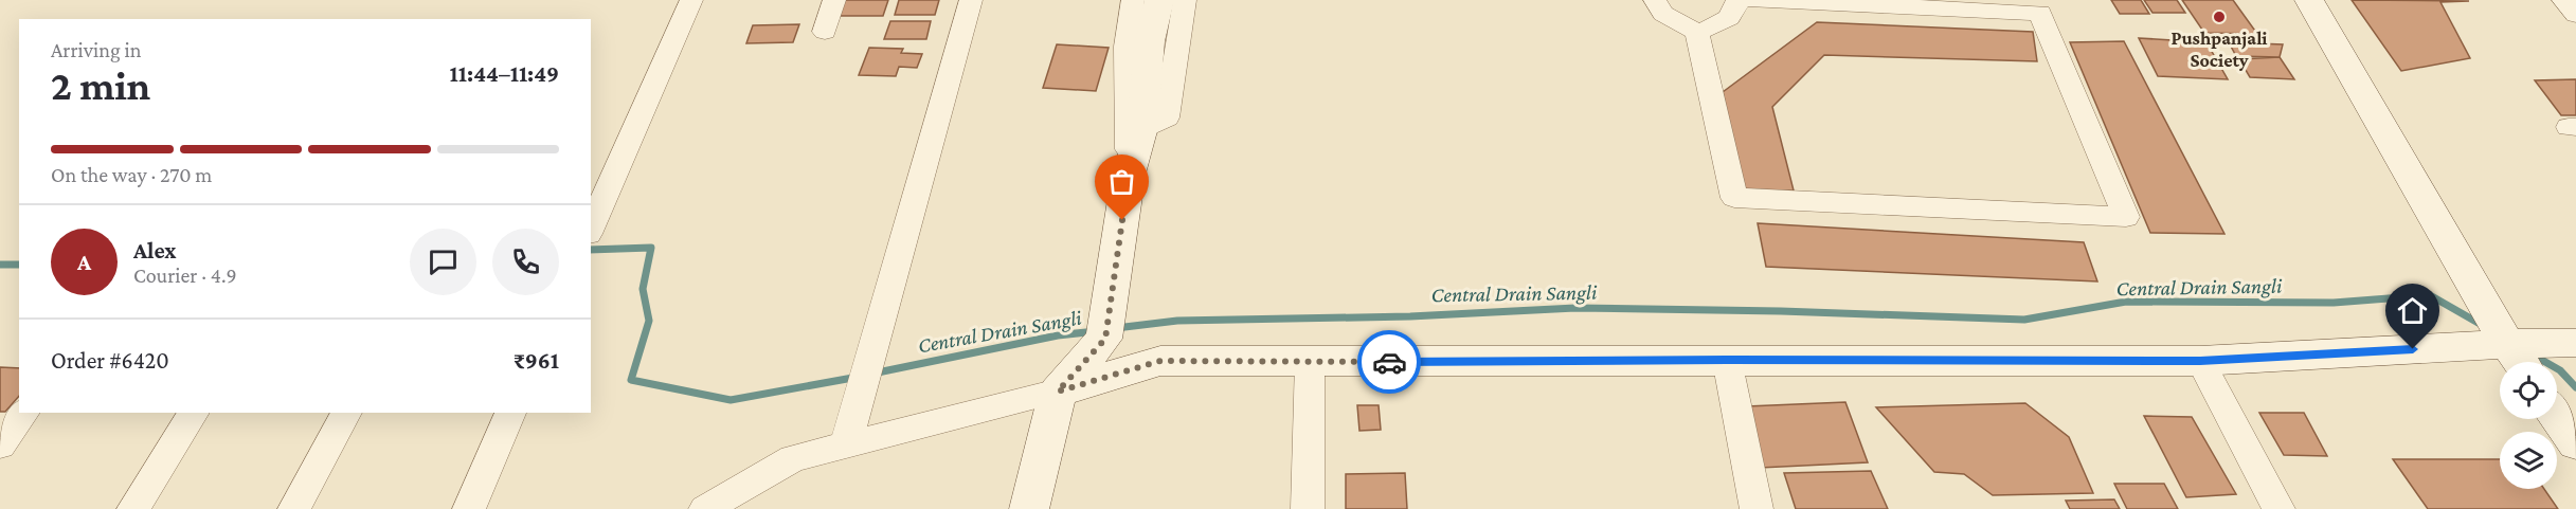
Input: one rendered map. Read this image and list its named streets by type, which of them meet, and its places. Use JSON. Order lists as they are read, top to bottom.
{
  "water": ["Central Drain Sangli"],
  "places": ["Pushpanjali Society"],
  "page": {
    "heading": ["2 min", "Arriving in", "11:44–11:49"],
    "panel": [
      "Alex",
      "Courier · 4.9",
      "Order #6420",
      "₹961"
    ],
    "bar": "On the way · 270 m",
    "round": "A"
  }
}
